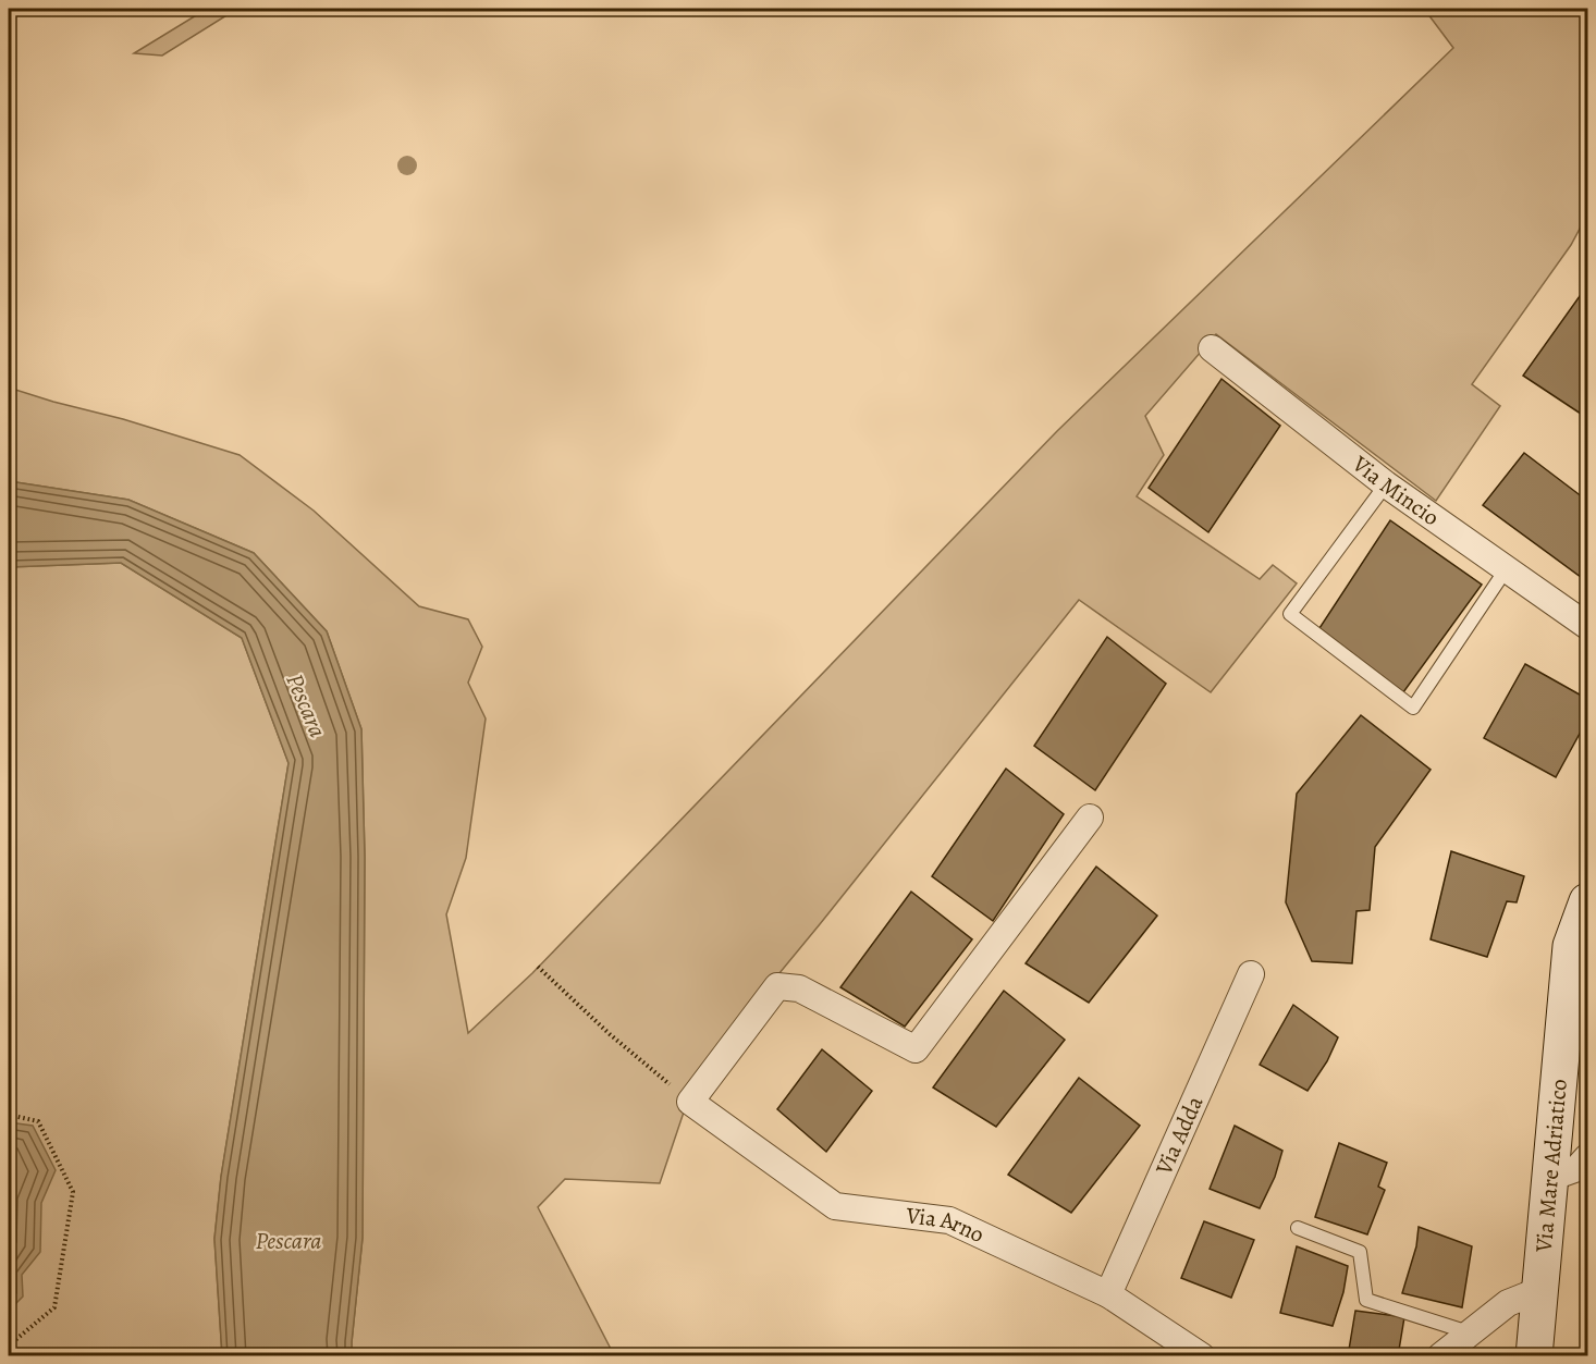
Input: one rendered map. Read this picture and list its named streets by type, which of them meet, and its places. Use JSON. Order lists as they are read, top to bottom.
{
  "streets": {
    "main road": ["Via Mare Adriatico"],
    "street": ["Via Mincio", "Via Adda", "Via Arno"]
  },
  "crossings": [
    ["Via Adda", "Via Arno"]
  ],
  "water": ["Pescara"]
}
